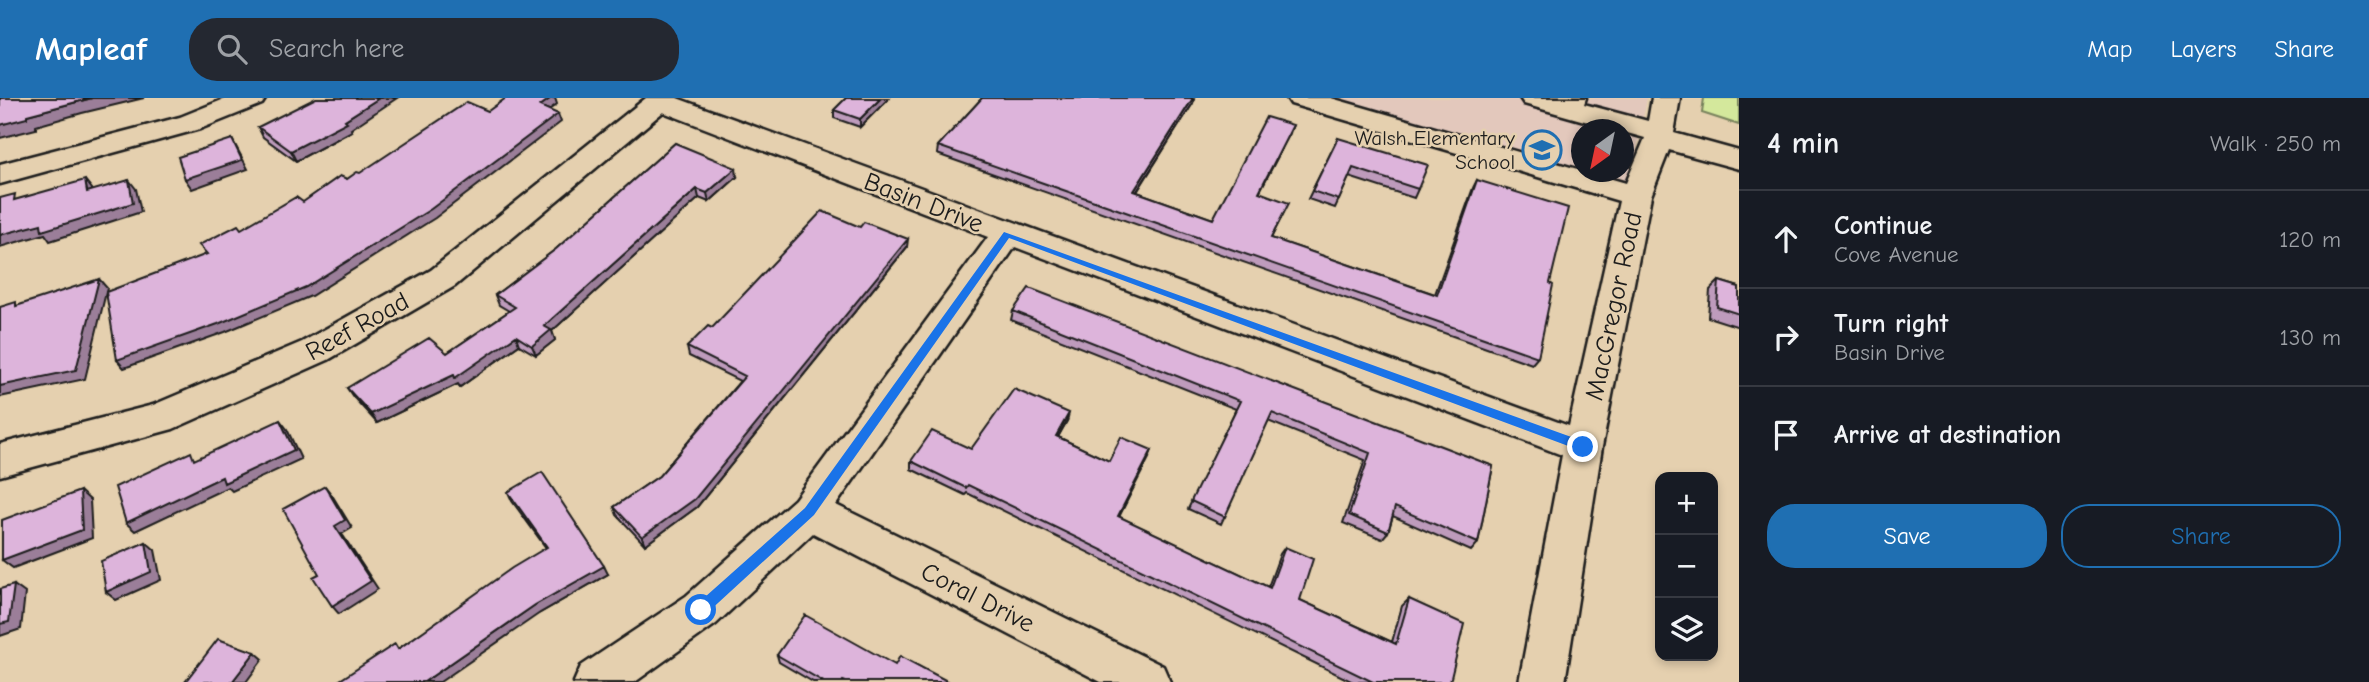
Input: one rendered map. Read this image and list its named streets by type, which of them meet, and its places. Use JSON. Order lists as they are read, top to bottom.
{
  "streets": {
    "street": [
      "Basin Drive",
      "MacGregor Road",
      "Reef Road",
      "Coral Drive"
    ]
  },
  "crossings": [
    ["Basin Drive", "MacGregor Road"],
    ["Basin Drive", "Reef Road"]
  ],
  "places": {
    "school or university": ["Walsh Elementary School"]
  },
  "north": "bottom left",
  "page": {
    "header": "Mapleaf",
    "search": "Search here",
    "nav": ["Map", "Layers", "Share"],
    "heading": ["4 min", "Walk · 250 m"],
    "list": [
      ["Continue", "Cove Avenue", "120 m"],
      ["Turn right", "Basin Drive", "130 m"],
      "Arrive at destination"
    ],
    "map_buttons": ["+", "−"],
    "buttons": ["Save", "Share"]
  }
}
